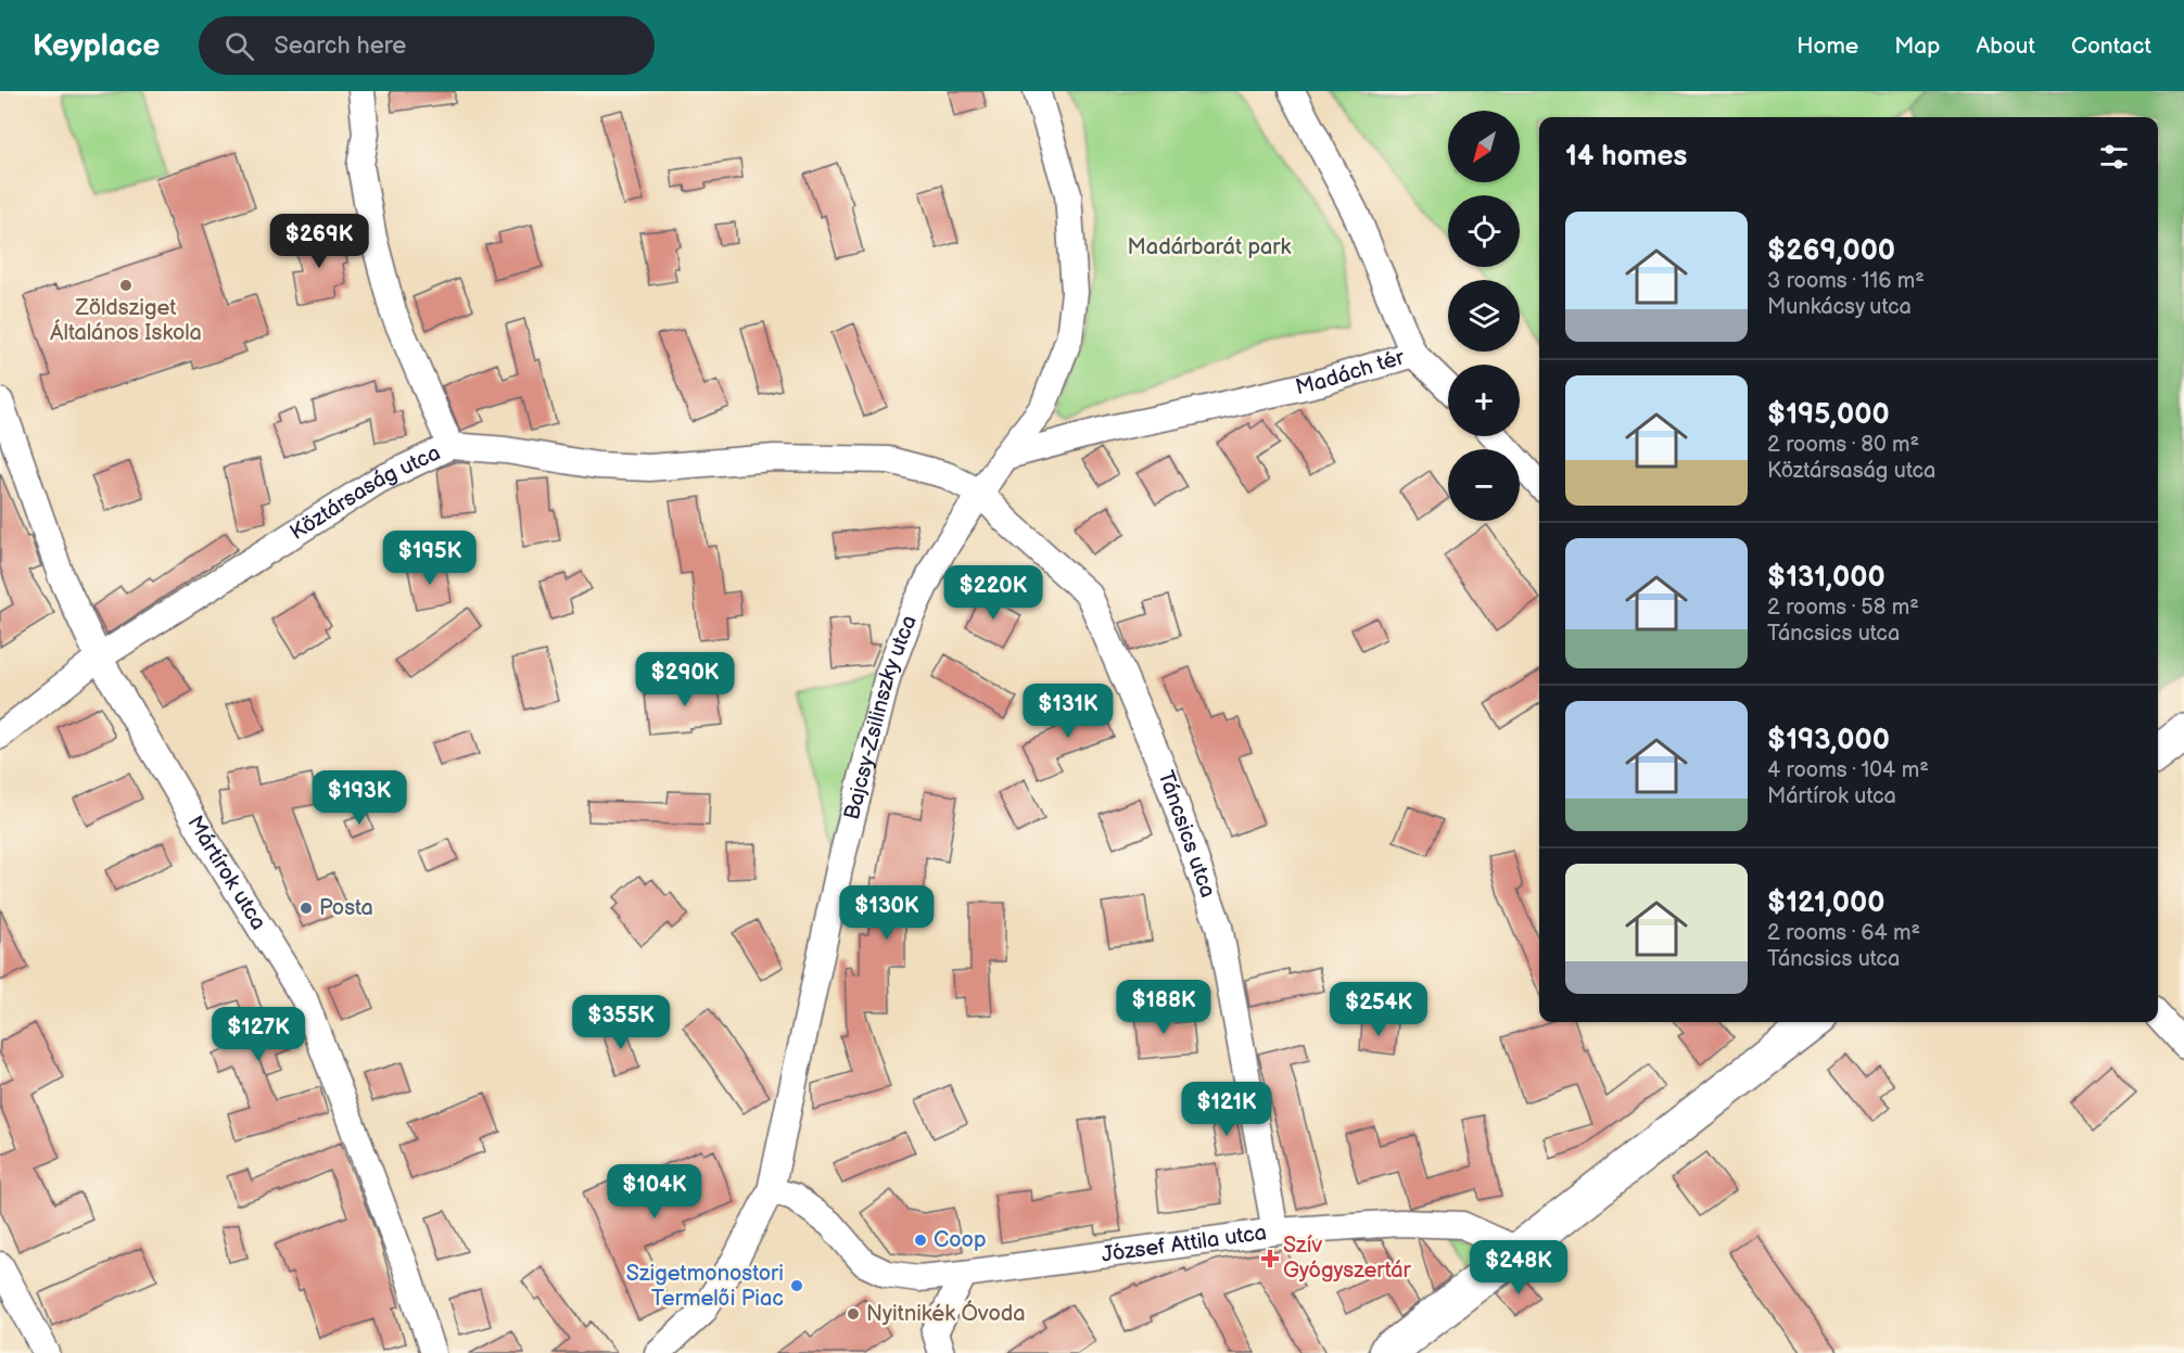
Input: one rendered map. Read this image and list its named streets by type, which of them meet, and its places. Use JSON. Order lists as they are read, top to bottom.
{
  "streets": {
    "street": [
      "Madách tér",
      "Köztársaság utca",
      "Bajcsy-Zsilinszky utca",
      "Táncsics utca",
      "Mártírok utca",
      "József Attila utca"
    ]
  },
  "crossings": [
    ["Madách tér", "Bajcsy-Zsilinszky utca"],
    ["Köztársaság utca", "Bajcsy-Zsilinszky utca"],
    ["Köztársaság utca", "Táncsics utca"],
    ["Köztársaság utca", "Mártírok utca"],
    ["Bajcsy-Zsilinszky utca", "Táncsics utca"],
    ["Bajcsy-Zsilinszky utca", "József Attila utca"],
    ["Táncsics utca", "József Attila utca"]
  ],
  "parks": ["Madárbarát park"],
  "places": {
    "other": [
      "Zöldsziget Általános Iskola",
      "Posta",
      "Coop",
      "Szigetmonostori Termelői Piac",
      "Nyitnikék Óvoda"
    ],
    "health": ["Szív Gyógyszertár"]
  },
  "north": "bottom left",
  "page": {
    "header": "Keyplace",
    "search": "Search here",
    "nav": [
      "Home",
      "Map",
      "About",
      "Contact"
    ],
    "map_buttons": ["+", "−"],
    "heading": "14 homes",
    "list": [
      {
        "name": "$269,000",
        "note": "3 rooms · 116 m² · Munkácsy utca"
      },
      {
        "name": "$195,000",
        "note": "2 rooms · 80 m² · Köztársaság utca"
      },
      {
        "name": "$131,000",
        "note": "2 rooms · 58 m² · Táncsics utca"
      },
      {
        "name": "$193,000",
        "note": "4 rooms · 104 m² · Mártírok utca"
      },
      {
        "name": "$121,000",
        "note": "2 rooms · 64 m² · Táncsics utca"
      }
    ],
    "price": [
      "$269K",
      "$195K",
      "$220K",
      "$290K",
      "$131K",
      "$193K",
      "$130K",
      "$188K",
      "$254K",
      "$355K",
      "$127K",
      "$121K",
      "$104K",
      "$248K"
    ]
  }
}
